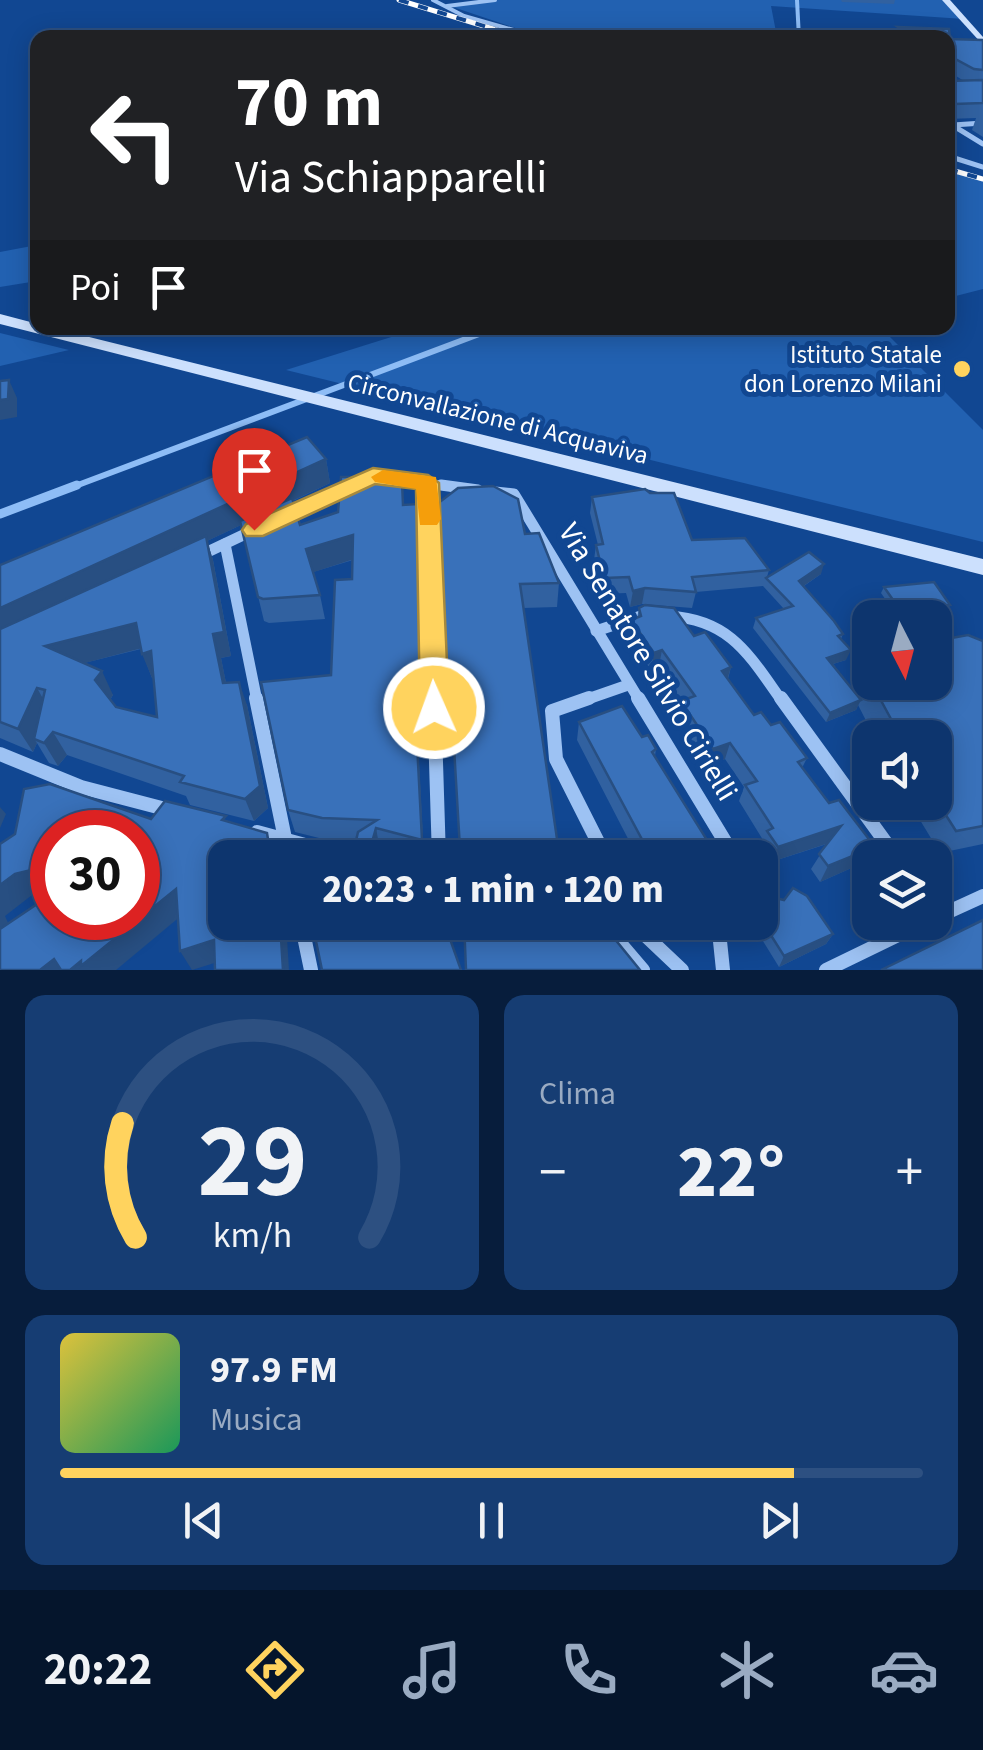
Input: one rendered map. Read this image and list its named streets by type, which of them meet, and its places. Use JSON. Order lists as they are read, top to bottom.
{
  "streets": {
    "main road": ["Circonvallazione di Acquaviva"],
    "street": ["Via Senatore Silvio Cirielli"]
  },
  "places": ["Istituto Statale don Lorenzo Milani"],
  "north": "bottom",
  "page": {
    "turn": ["70 m", "Via Schiapparelli"],
    "then": "Poi",
    "limit": "30",
    "trip": "20:23 · 1 min · 120 m",
    "tile": "Clima",
    "heat": ["−", "22°", "+"],
    "song": ["97.9 FM", "Musica"],
    "tabs": "20:22",
    "gauge": ["29", "km/h"]
  }
}
